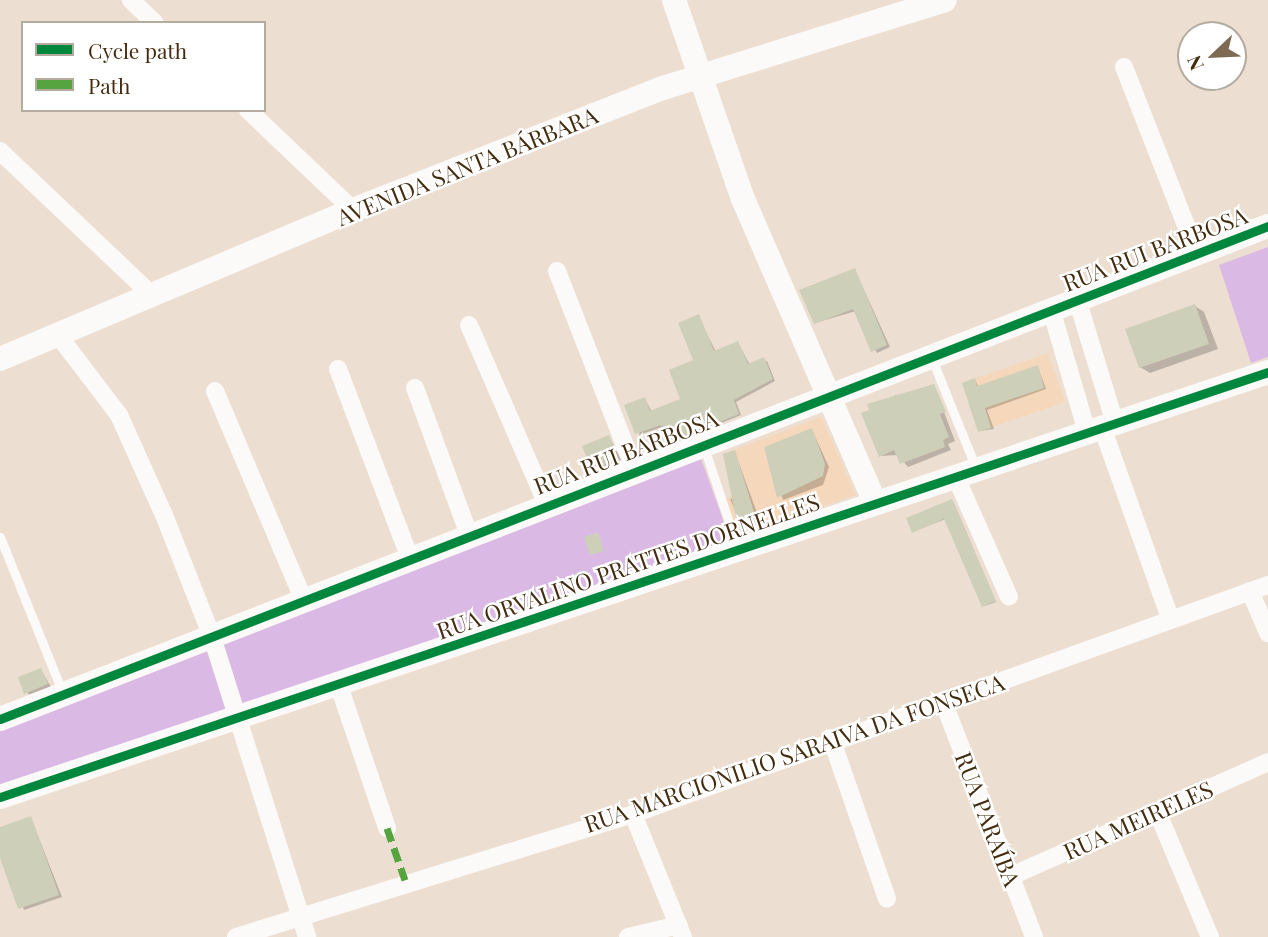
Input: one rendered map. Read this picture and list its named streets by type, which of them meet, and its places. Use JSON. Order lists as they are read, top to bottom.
{
  "streets": {
    "street": [
      "AVENIDA SANTA BÁRBARA",
      "RUA RUI BARBOSA",
      "RUA ORVALINO PRATTES DORNELLES",
      "RUA MARCIONILIO SARAIVA DA FONSECA",
      "RUA PARAÍBA",
      "RUA MEIRELES"
    ]
  },
  "crossings": [
    ["RUA MARCIONILIO SARAIVA DA FONSECA", "RUA PARAÍBA"],
    ["RUA PARAÍBA", "RUA MEIRELES"]
  ],
  "legend": ["Cycle path", "Path"],
  "north": "bottom left"
}
